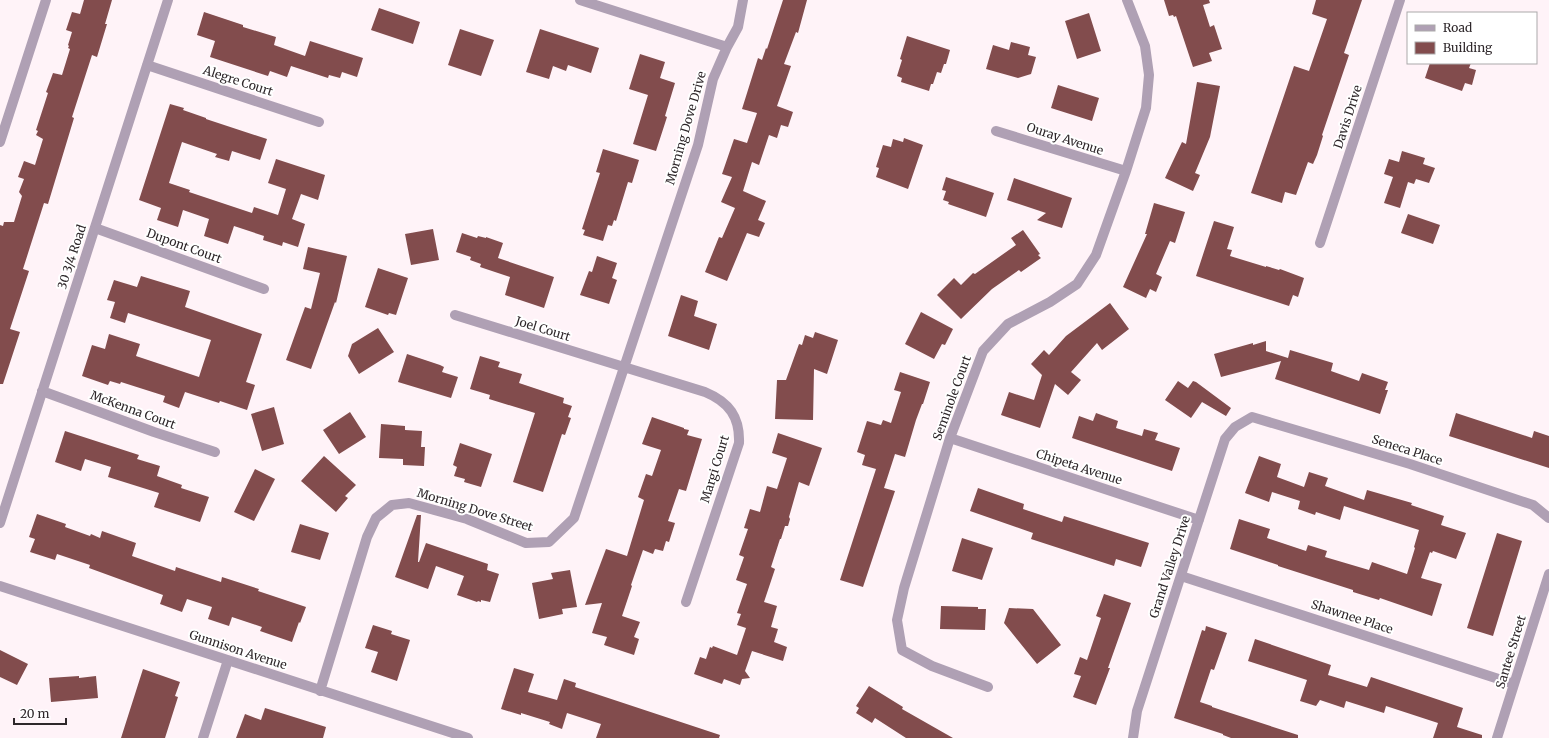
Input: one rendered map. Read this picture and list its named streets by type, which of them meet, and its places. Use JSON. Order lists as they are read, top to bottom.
{
  "streets": {
    "street": [
      "Alegre Court",
      "Davis Drive",
      "Morning Dove Drive",
      "Ouray Avenue",
      "Dupont Court",
      "30 3/4 Road",
      "Joel Court",
      "Seminole Court",
      "McKenna Court",
      "Seneca Place",
      "Chipeta Avenue",
      "Margi Court",
      "Morning Dove Street",
      "Grand Valley Drive",
      "Shawnee Place",
      "Gunnison Avenue",
      "Santee Street"
    ]
  },
  "crossings": [
    ["Alegre Court", "30 3/4 Road"],
    ["Morning Dove Drive", "Morning Dove Street"],
    ["Ouray Avenue", "Seminole Court"],
    ["Dupont Court", "30 3/4 Road"],
    ["30 3/4 Road", "McKenna Court"],
    ["Joel Court", "Margi Court"],
    ["Joel Court", "Morning Dove Street"],
    ["Seminole Court", "Chipeta Avenue"],
    ["Seneca Place", "Grand Valley Drive"],
    ["Chipeta Avenue", "Grand Valley Drive"],
    ["Margi Court", "Morning Dove Street"],
    ["Morning Dove Street", "Gunnison Avenue"],
    ["Grand Valley Drive", "Shawnee Place"],
    ["Shawnee Place", "Santee Street"]
  ],
  "legend": ["Road", "Building"],
  "scale_bar": "20 m"
}
